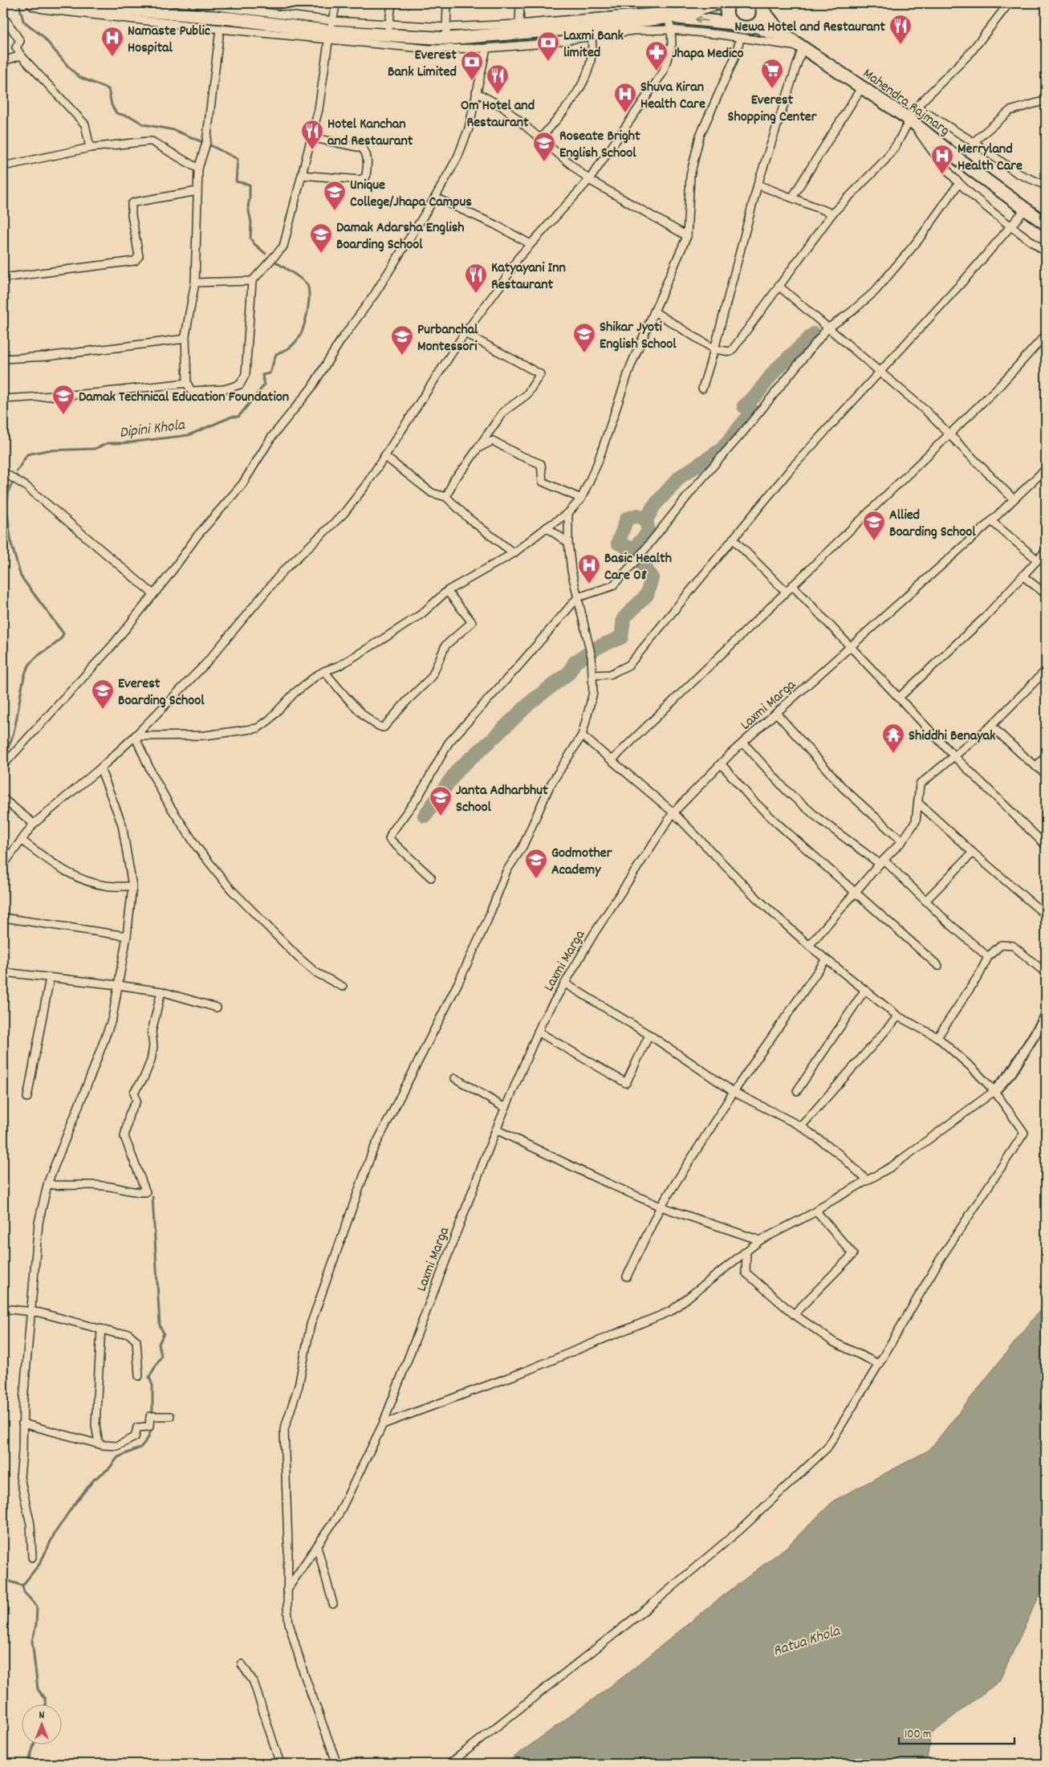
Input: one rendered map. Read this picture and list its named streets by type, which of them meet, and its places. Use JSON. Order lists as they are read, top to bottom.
{
  "streets": {
    "highway": ["Mahendra Rajmarg"],
    "street": ["Laxmi Marga"]
  },
  "water": ["Dipini Khola", "Ratua Khola"],
  "places": {
    "restaurant": [
      "Newa Hotel and Restaurant",
      "Om Hotel and Restaurant",
      "Hotel Kanchan and Restaurant",
      "Katyayani Inn Restaurant"
    ],
    "hospital": [
      "Namaste Public Hospital",
      "Shuva Kiran Health Care",
      "Merryland Health Care",
      "Basic Health Care 08"
    ],
    "bank": ["Laxmi Bank limited", "Everest Bank Limited"],
    "pharmacy": ["Jhapa Medico"],
    "supermarket": ["Everest Shopping Center"],
    "school or university": [
      "Roseate Bright English School",
      "Unique College/Jhapa Campus",
      "Damak Adarsha English Boarding School",
      "Shikar Jyoti English School",
      "Purbanchal Montessori",
      "Damak Technical Education Foundation",
      "Allied Boarding School",
      "Everest Boarding School",
      "Janta Adharbhut School",
      "Godmother Academy"
    ],
    "temple": ["Shiddhi Benayak"]
  },
  "scale_bar": "100 m",
  "north": "top"
}
